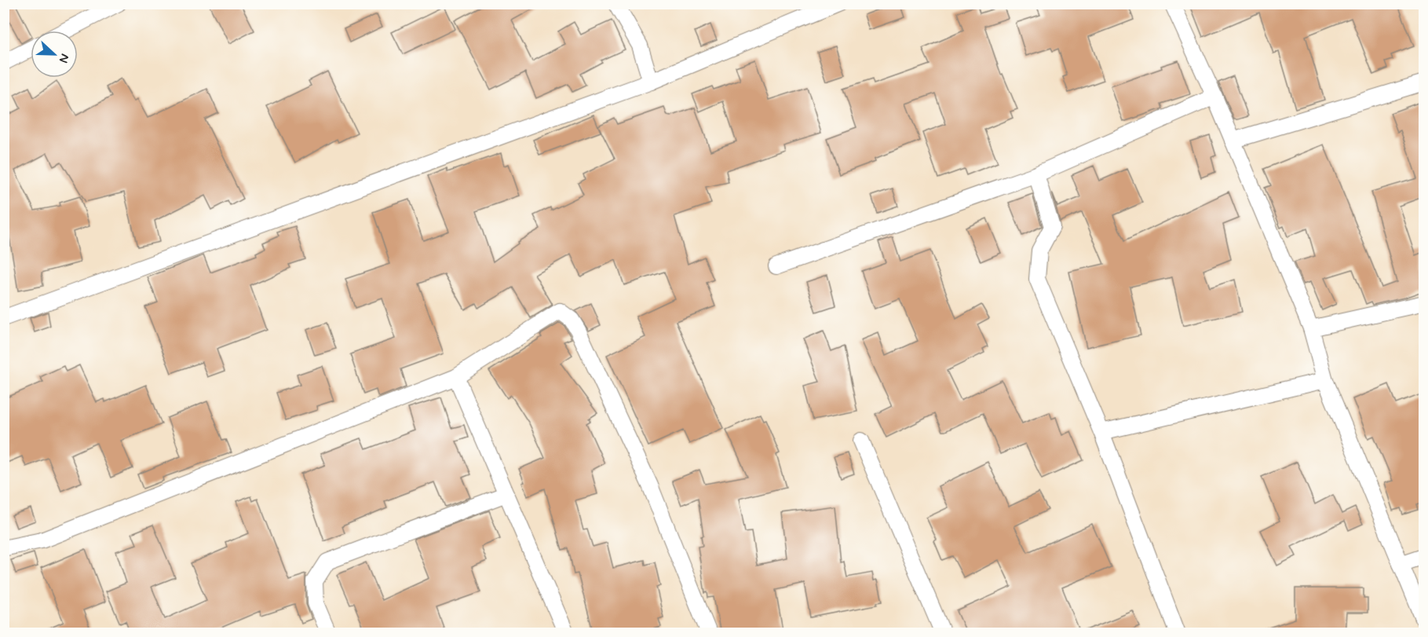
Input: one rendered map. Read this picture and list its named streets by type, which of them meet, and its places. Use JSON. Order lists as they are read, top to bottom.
{
  "north": "right"
}
